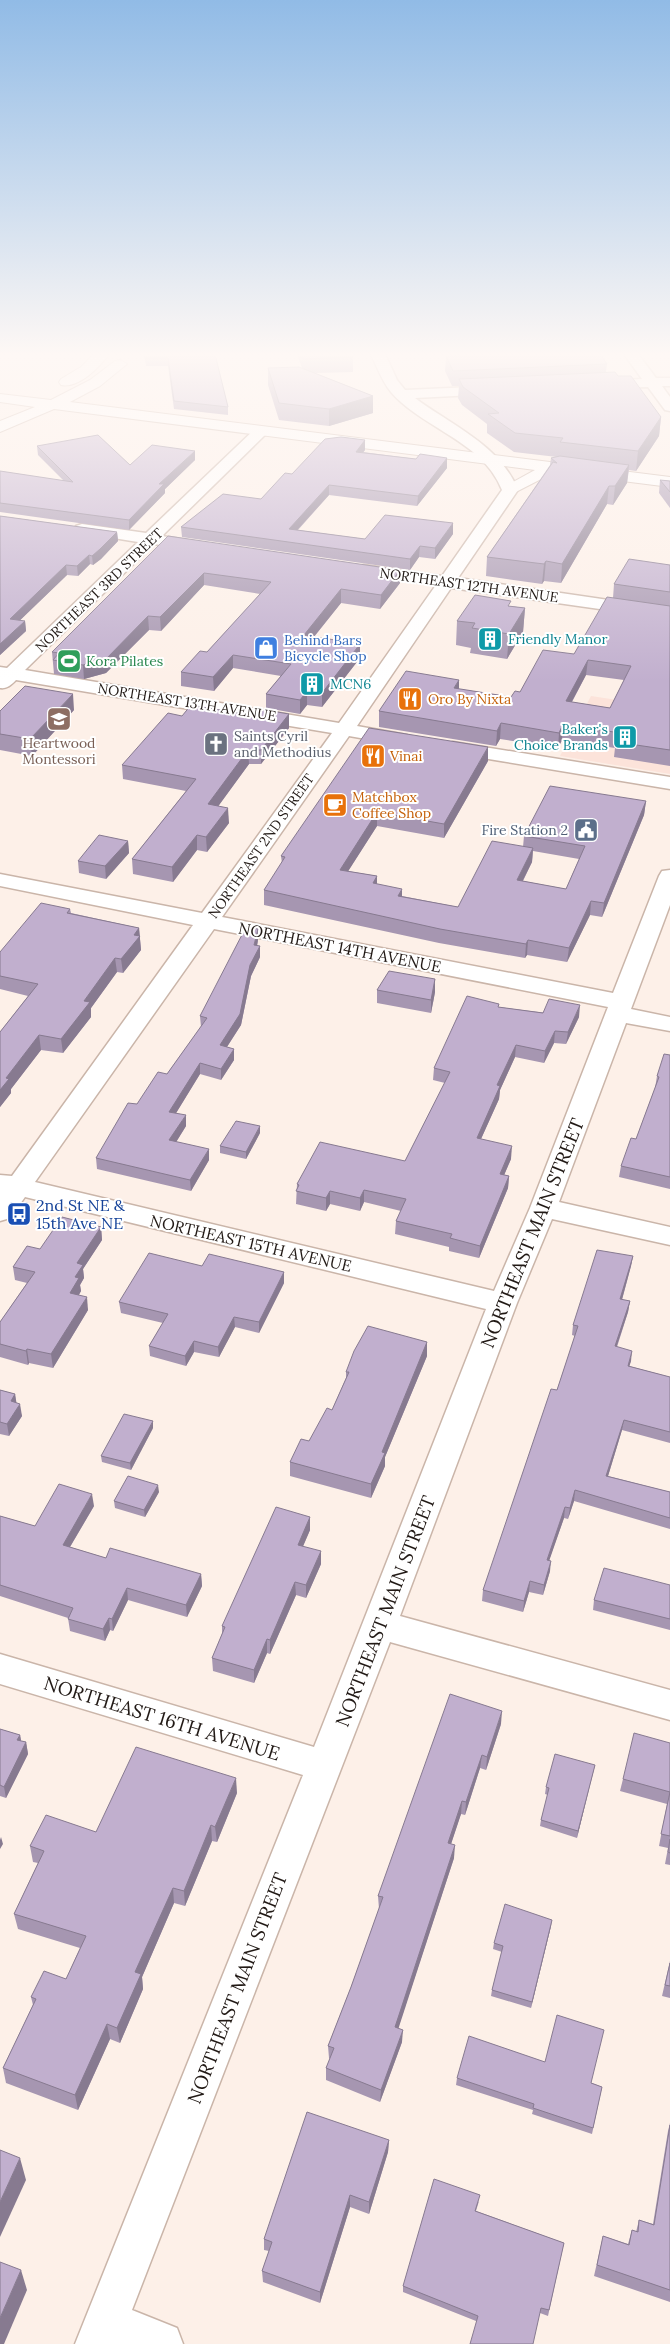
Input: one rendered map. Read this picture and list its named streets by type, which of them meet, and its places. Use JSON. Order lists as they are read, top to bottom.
{
  "streets": {
    "street": [
      "NORTHEAST 12TH AVENUE",
      "NORTHEAST 3RD STREET",
      "NORTHEAST 13TH AVENUE",
      "NORTHEAST 2ND STREET",
      "NORTHEAST 14TH AVENUE",
      "NORTHEAST MAIN STREET",
      "NORTHEAST 15TH AVENUE",
      "NORTHEAST 16TH AVENUE"
    ]
  },
  "crossings": [
    ["NORTHEAST 12TH AVENUE", "NORTHEAST 2ND STREET"],
    ["NORTHEAST 3RD STREET", "NORTHEAST 13TH AVENUE"],
    ["NORTHEAST 13TH AVENUE", "NORTHEAST 2ND STREET"],
    ["NORTHEAST 2ND STREET", "NORTHEAST 14TH AVENUE"],
    ["NORTHEAST 2ND STREET", "NORTHEAST 15TH AVENUE"],
    ["NORTHEAST 14TH AVENUE", "NORTHEAST MAIN STREET"],
    ["NORTHEAST MAIN STREET", "NORTHEAST 15TH AVENUE"],
    ["NORTHEAST MAIN STREET", "NORTHEAST 16TH AVENUE"]
  ],
  "places": {
    "building": ["Friendly Manor", "MCN6", "Baker's Choice Brands"],
    "shop": ["Behind Bars Bicycle Shop"],
    "sports": ["Kora Pilates"],
    "restaurant": ["Oro By Nixta", "Vinai"],
    "school or university": ["Heartwood Montessori"],
    "church": ["Saints Cyril and Methodius"],
    "cafe": ["Matchbox Coffee Shop"],
    "public building": ["Fire Station 2"],
    "bus stop": ["2nd St NE & 15th Ave NE"]
  }
}
